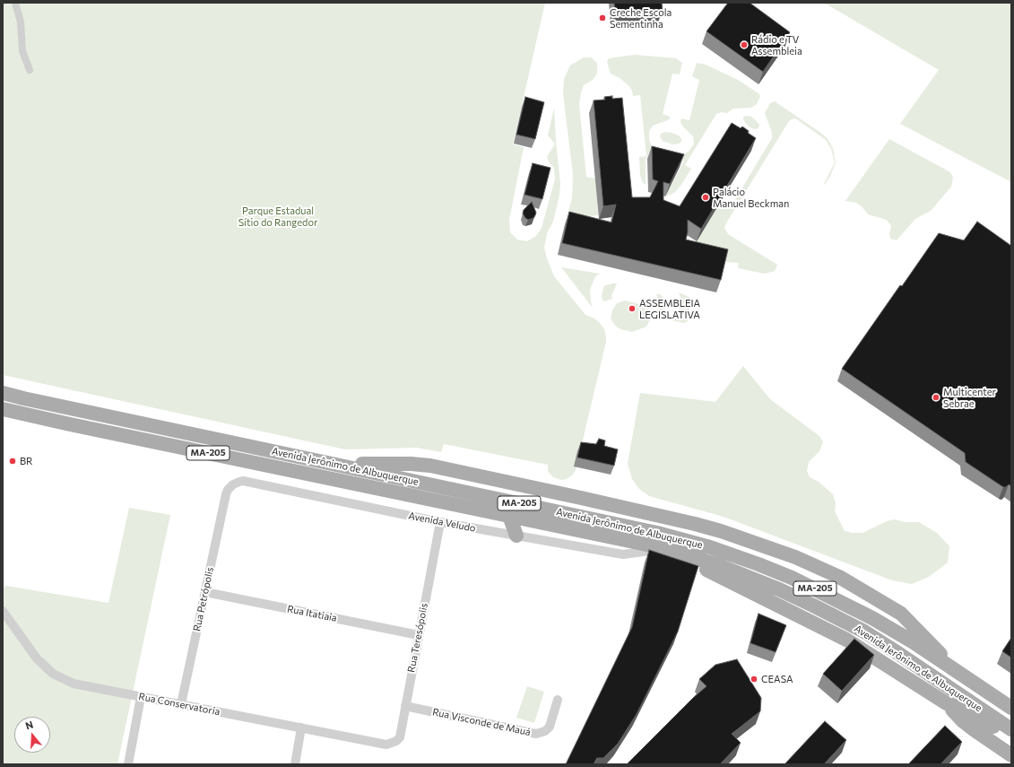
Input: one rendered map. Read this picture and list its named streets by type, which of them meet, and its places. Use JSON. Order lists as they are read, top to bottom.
{
  "streets": {
    "main road": ["MA-205", "Avenida Jerônimo de Albuquerque"],
    "street": [
      "Avenida Veludo",
      "Rua Petrópolis",
      "Rua Itatiaia",
      "Rua Teresópolis",
      "Rua Conservatoria",
      "Rua Visconde de Mauá"
    ]
  },
  "crossings": [
    ["MA-205", "Avenida Jerônimo de Albuquerque"],
    ["Avenida Jerônimo de Albuquerque", "Avenida Veludo"],
    ["Avenida Veludo", "Rua Petrópolis"],
    ["Avenida Veludo", "Rua Teresópolis"],
    ["Rua Petrópolis", "Rua Itatiaia"],
    ["Rua Petrópolis", "Rua Conservatoria"],
    ["Rua Itatiaia", "Rua Teresópolis"],
    ["Rua Teresópolis", "Rua Conservatoria"],
    ["Rua Teresópolis", "Rua Visconde de Mauá"]
  ],
  "parks": ["Parque Estadual Sítio do Rangedor"],
  "places": [
    "Creche Escola Sementinha",
    "Rádio e TV Assembleia",
    "Palácio Manuel Beckman",
    "ASSEMBLEIA LEGISLATIVA",
    "Multicenter Sebrae",
    "BR",
    "CEASA"
  ],
  "north": "top"
}
